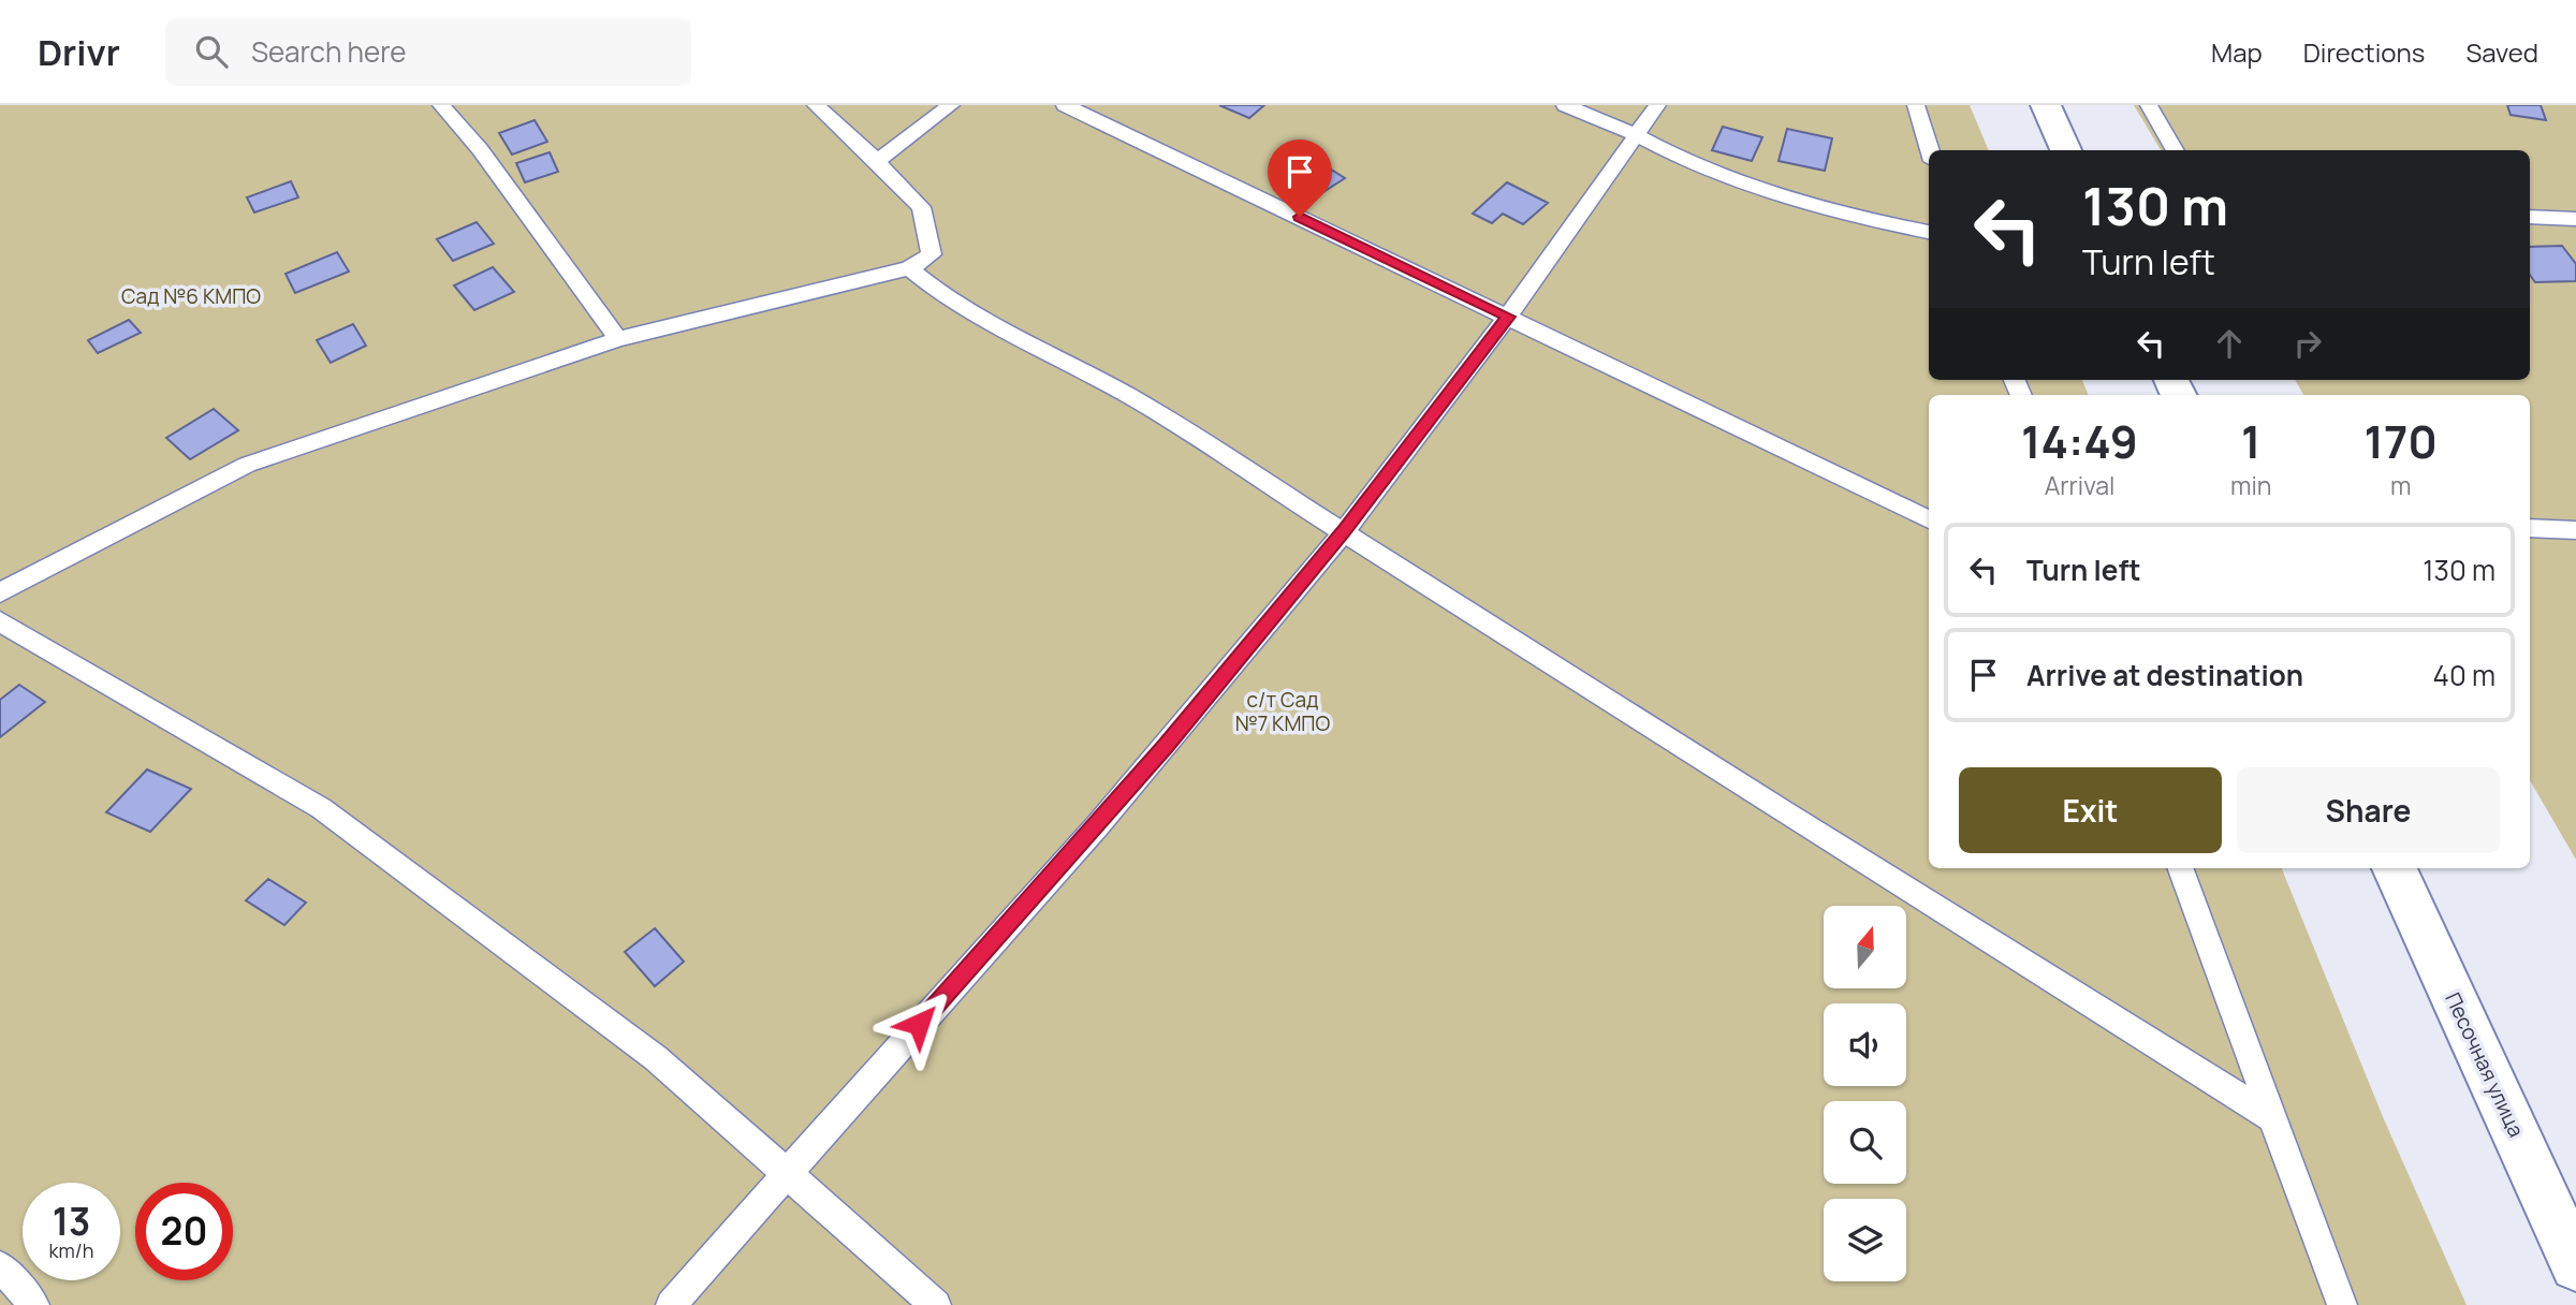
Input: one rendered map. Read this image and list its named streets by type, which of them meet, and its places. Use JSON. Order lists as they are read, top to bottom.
{
  "streets": {
    "main road": ["Песочная улица"]
  },
  "parks": ["Сад №6 КМПО", "с/т Сад №7 КМПО"],
  "north": "top",
  "page": {
    "header": "Drivr",
    "search": "Search here",
    "nav": ["Map", "Directions", "Saved"],
    "turn": ["130 m", "Turn left"],
    "eta": [
      "14:49",
      "Arrival",
      "1",
      "min",
      "170",
      "m"
    ],
    "list": [
      {
        "name": "Turn left",
        "value": "130 m"
      },
      {
        "name": "Arrive at destination",
        "value": "40 m"
      }
    ],
    "buttons": ["Exit", "Share"],
    "speed": "13 km/h",
    "limit": "20"
  }
}
